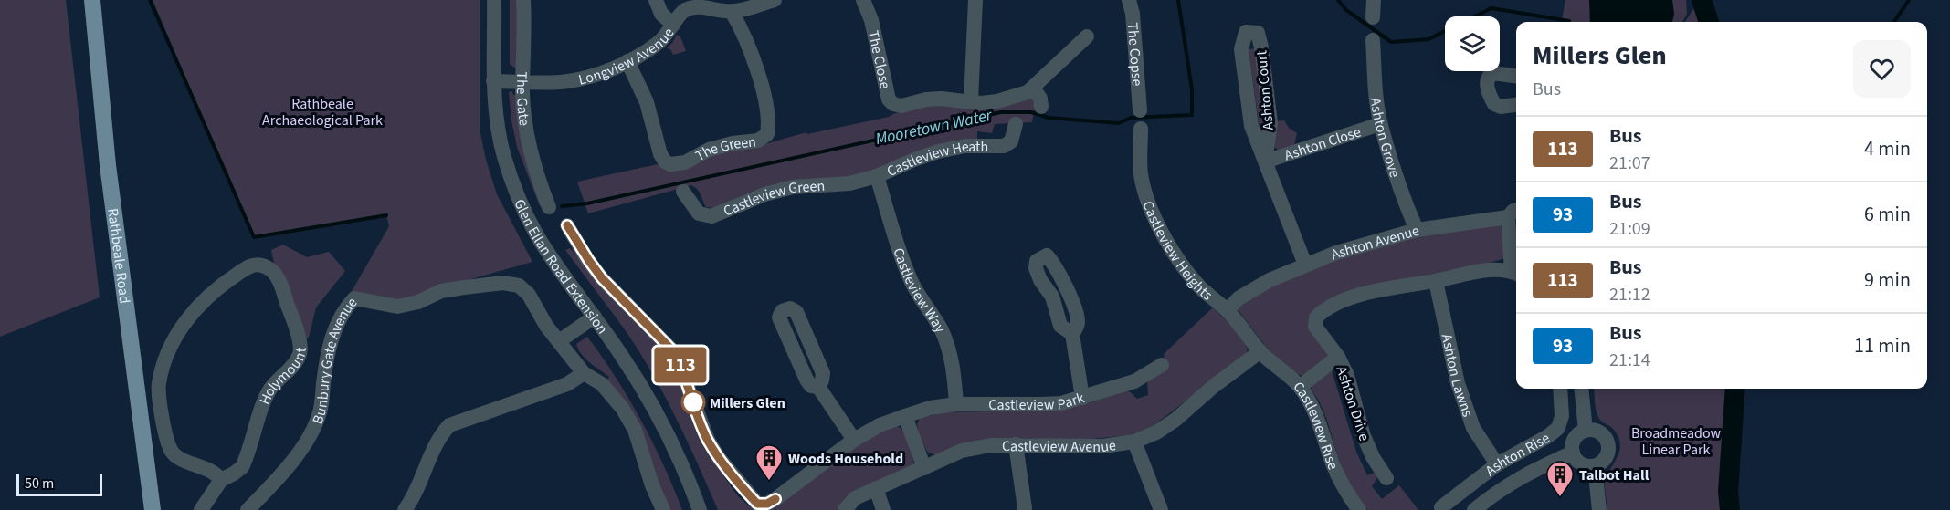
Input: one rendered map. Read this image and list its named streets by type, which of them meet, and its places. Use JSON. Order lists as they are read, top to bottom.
{
  "streets": {
    "main road": ["Rathbeale Road"],
    "street": [
      "Longview Avenue",
      "The Copse",
      "The Close",
      "Ashton Court",
      "The Gate",
      "Ashton Grove",
      "Ashton Close",
      "The Green",
      "Castleview Heath",
      "Castleview Green",
      "Ashton Avenue",
      "Castleview Heights",
      "Glen Ellan Road Extension",
      "Castleview Way",
      "Bunbury Gate Avenue",
      "Holymount",
      "Ashton Lawns",
      "Castleview Park",
      "Ashton Drive",
      "Castleview Rise",
      "Castleview Avenue",
      "Ashton Rise"
    ]
  },
  "crossings": [
    ["Longview Avenue", "The Gate"],
    ["Longview Avenue", "The Green"],
    ["Longview Avenue", "Glen Ellan Road Extension"],
    ["Ashton Court", "Ashton Close"],
    ["Ashton Court", "Ashton Avenue"],
    ["Ashton Grove", "Ashton Close"],
    ["Ashton Grove", "Ashton Avenue"],
    ["Castleview Heath", "Castleview Green"],
    ["Castleview Heath", "Castleview Way"],
    ["Castleview Green", "Castleview Way"],
    ["Ashton Avenue", "Castleview Heights"],
    ["Ashton Avenue", "Ashton Lawns"],
    ["Ashton Avenue", "Ashton Drive"],
    ["Castleview Heights", "Castleview Rise"],
    ["Castleview Heights", "Castleview Avenue"],
    ["Castleview Way", "Castleview Park"],
    ["Ashton Lawns", "Ashton Rise"],
    ["Castleview Rise", "Castleview Avenue"]
  ],
  "water": ["Mooretown Water"],
  "parks": ["Rathbeale Archaeological Park", "Broadmeadow Linear Park"],
  "places": {
    "other": ["Millers Glen"],
    "building": ["Woods Household", "Talbot Hall"]
  },
  "lines": ["bus line 113"],
  "scale_bar": "50 m",
  "page": {
    "on_map": "113",
    "heading": ["Millers Glen", "Bus"],
    "list": [
      {
        "mark": "113",
        "name": "Bus",
        "note": "21:07",
        "value": "4 min"
      },
      {
        "mark": "93",
        "name": "Bus",
        "note": "21:09",
        "value": "6 min"
      },
      {
        "mark": "113",
        "name": "Bus",
        "note": "21:12",
        "value": "9 min"
      },
      {
        "mark": "93",
        "name": "Bus",
        "note": "21:14",
        "value": "11 min"
      }
    ],
    "scale": "50 m"
  }
}
